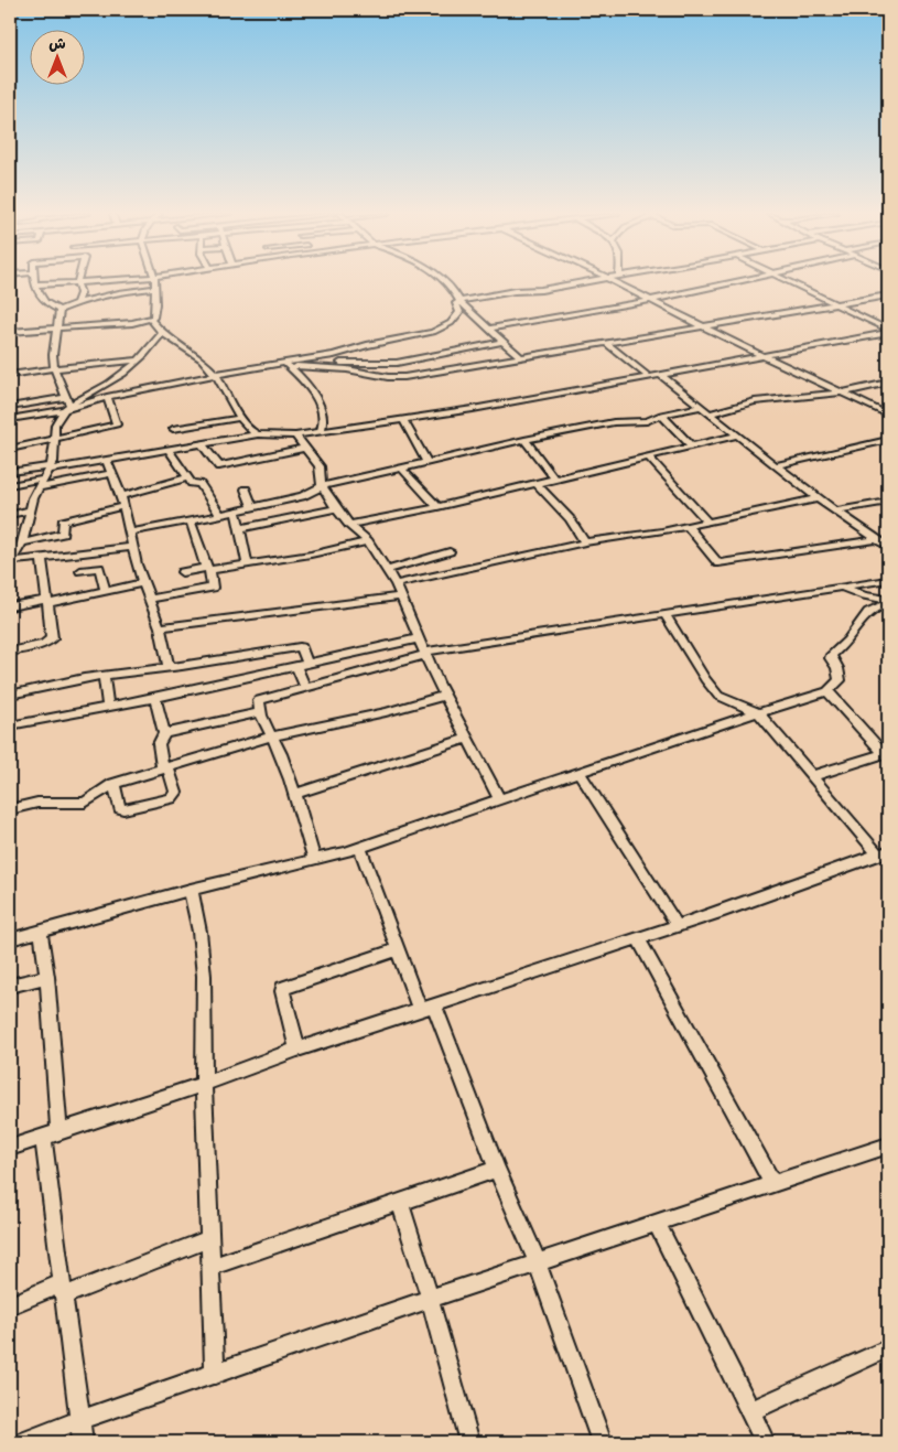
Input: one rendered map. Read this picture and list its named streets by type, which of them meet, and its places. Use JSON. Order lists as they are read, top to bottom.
{
  "north": "top"
}
